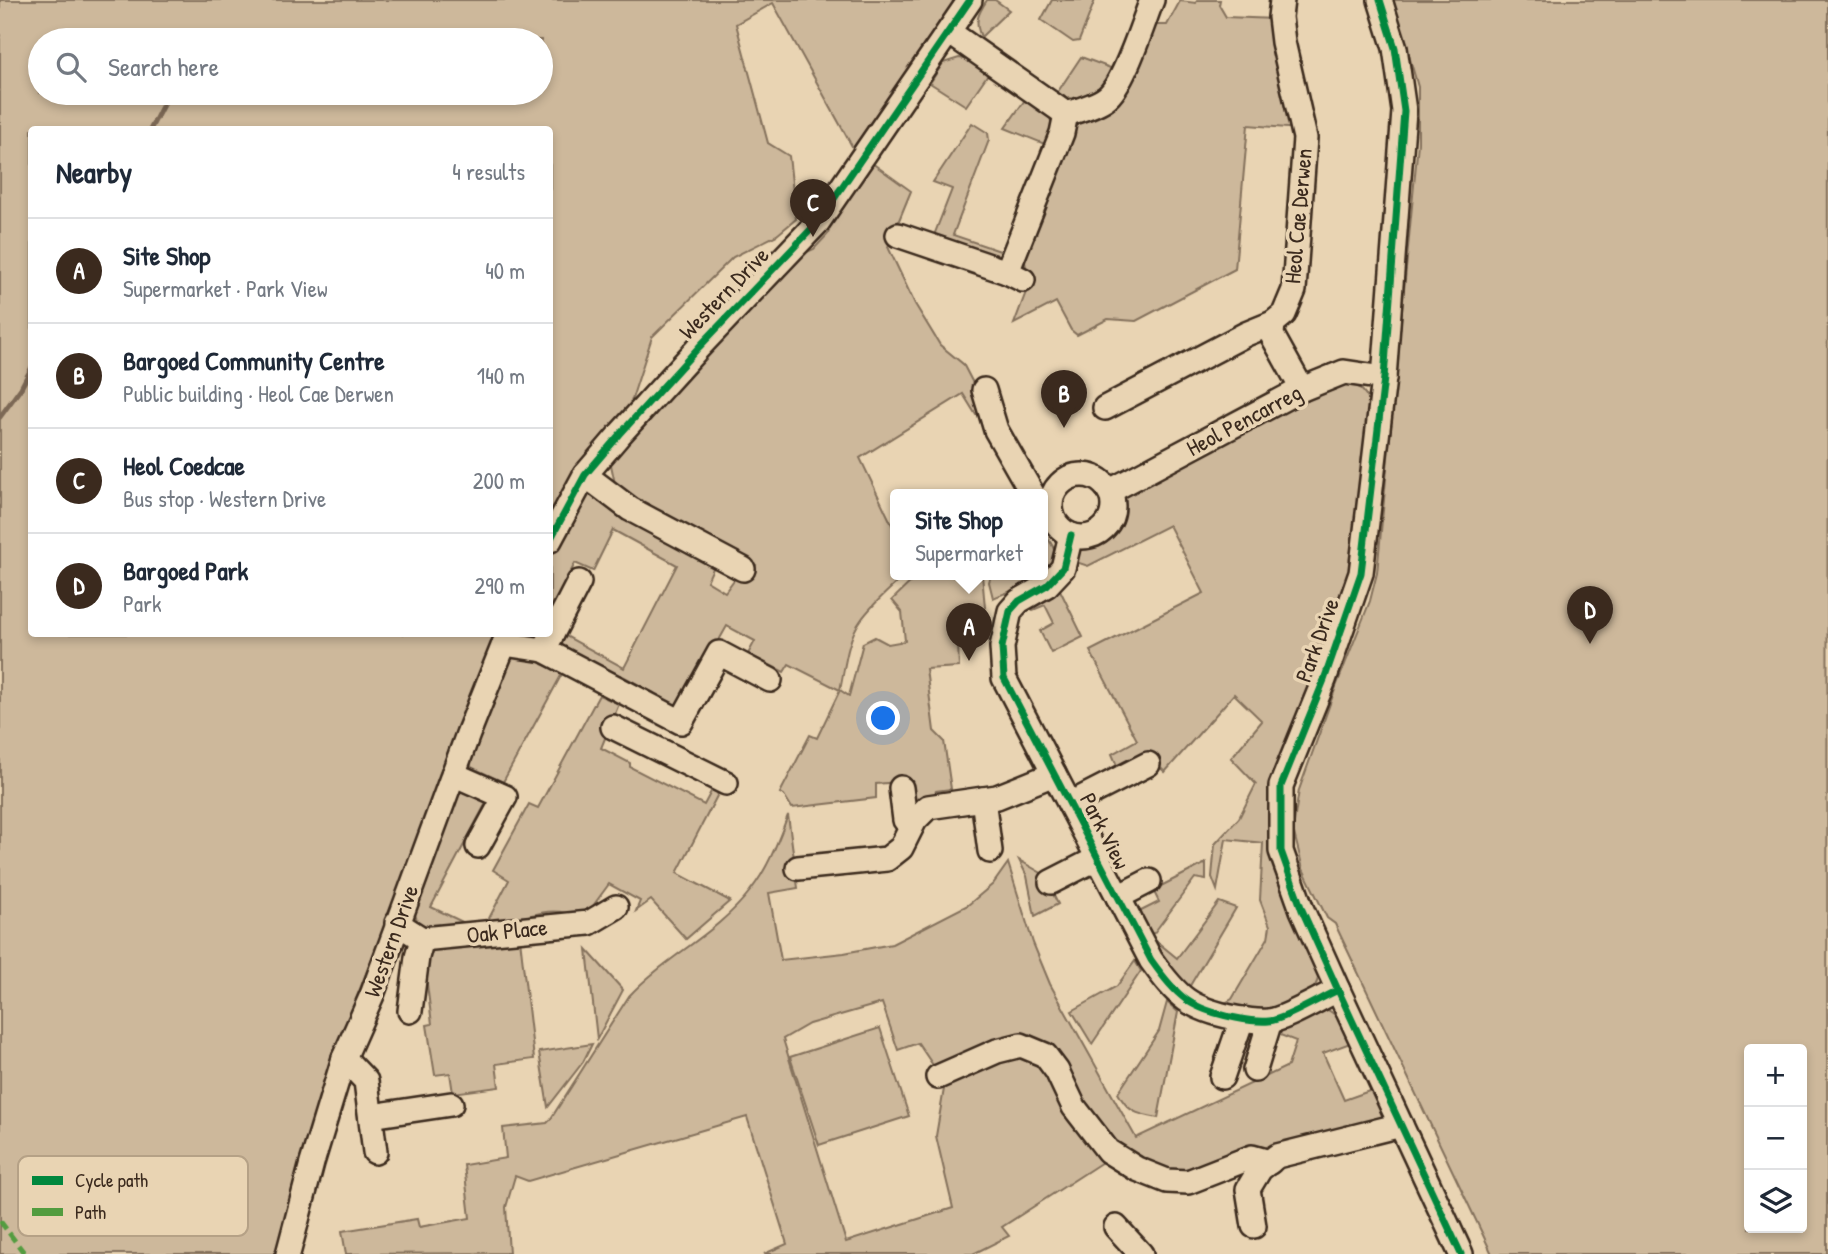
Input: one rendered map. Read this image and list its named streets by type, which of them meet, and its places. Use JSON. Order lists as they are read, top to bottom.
{
  "streets": {
    "street": [
      "Heol Cae Derwen",
      "Western Drive",
      "Heol Pencarreg",
      "Park Drive",
      "Park View",
      "Oak Place"
    ]
  },
  "crossings": [
    ["Heol Pencarreg", "Park Drive"],
    ["Park Drive", "Park View"]
  ],
  "legend": ["Cycle path", "Path"],
  "page": {
    "search": "Search here",
    "heading": ["Nearby", "4 results"],
    "pins": [
      "C",
      "B",
      "D",
      "A"
    ],
    "list": [
      {
        "mark": "A",
        "name": "Site Shop",
        "note": "Supermarket · Park View",
        "value": "40 m"
      },
      {
        "mark": "B",
        "name": "Bargoed Community Centre",
        "note": "Public building · Heol Cae Derwen",
        "value": "140 m"
      },
      {
        "mark": "C",
        "name": "Heol Coedcae",
        "note": "Bus stop · Western Drive",
        "value": "200 m"
      },
      {
        "mark": "D",
        "name": "Bargoed Park",
        "note": "Park",
        "value": "290 m"
      }
    ],
    "popup": ["Site Shop", "Supermarket"],
    "map_buttons": ["+", "−"]
  }
}
